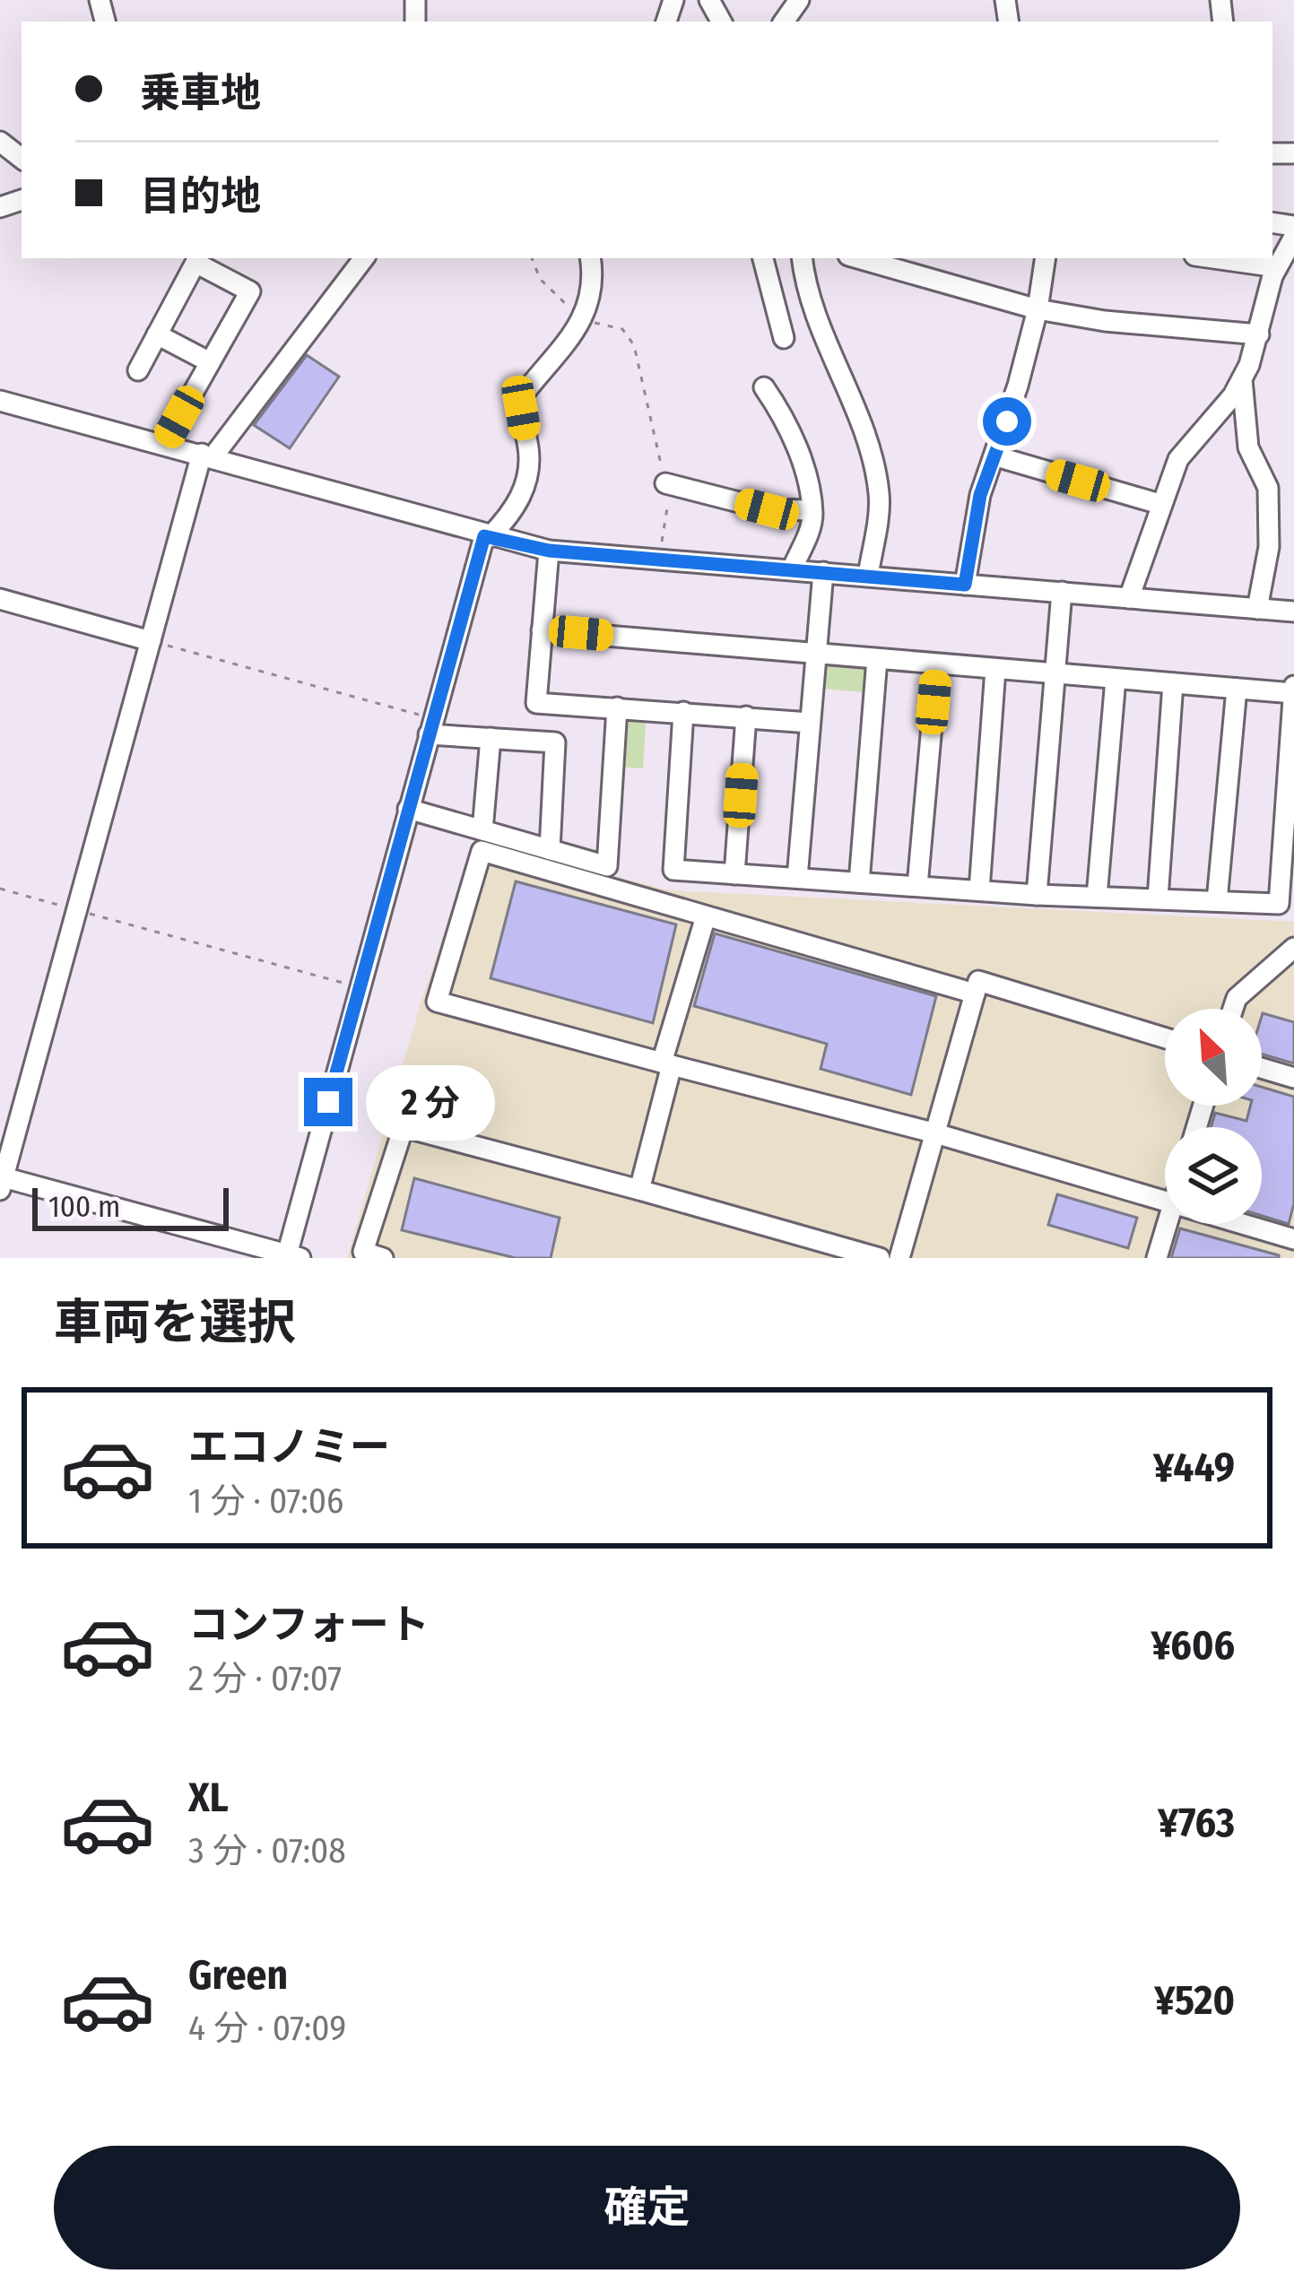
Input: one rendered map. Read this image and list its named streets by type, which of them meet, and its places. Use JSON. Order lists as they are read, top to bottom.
{
  "scale_bar": "100 m",
  "north": "top left",
  "page": {
    "banner": ["乗車地", "目的地"],
    "bubble": "2 分",
    "scale": "100 m",
    "heading": "車両を選択",
    "list": [
      {
        "name": "エコノミー",
        "note": "1 分 · 07:06",
        "value": "¥449"
      },
      {
        "name": "コンフォート",
        "note": "2 分 · 07:07",
        "value": "¥606"
      },
      {
        "name": "XL",
        "note": "3 分 · 07:08",
        "value": "¥763"
      },
      {
        "name": "Green",
        "note": "4 分 · 07:09",
        "value": "¥520"
      }
    ],
    "buttons": "確定"
  }
}
